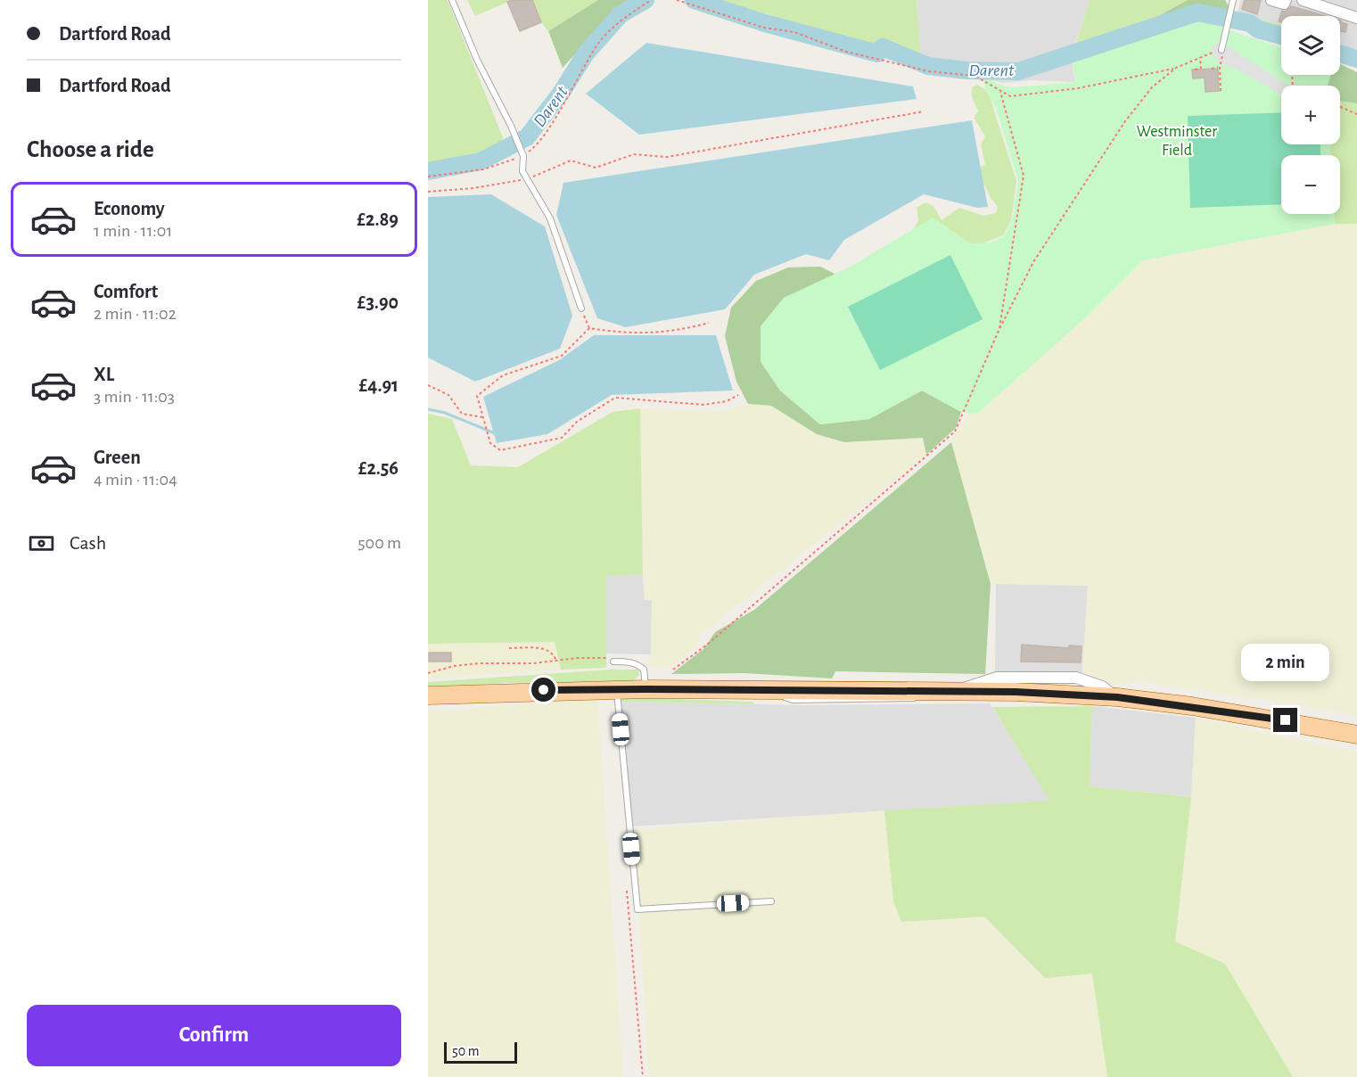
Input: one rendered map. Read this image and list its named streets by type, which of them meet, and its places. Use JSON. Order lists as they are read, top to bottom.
{
  "water": ["Darent"],
  "parks": ["Westminster Field"],
  "scale_bar": "50 m",
  "page": {
    "banner": ["Dartford Road", "Dartford Road"],
    "map_buttons": ["+", "−"],
    "heading": "Choose a ride",
    "list": [
      {
        "name": "Economy",
        "note": "1 min · 11:01",
        "value": "£2.89"
      },
      {
        "name": "Comfort",
        "note": "2 min · 11:02",
        "value": "£3.90"
      },
      {
        "name": "XL",
        "note": "3 min · 11:03",
        "value": "£4.91"
      },
      {
        "name": "Green",
        "note": "4 min · 11:04",
        "value": "£2.56"
      }
    ],
    "pay": ["Cash", "500 m"],
    "bubble": "2 min",
    "buttons": "Confirm",
    "scale": "50 m"
  }
}
